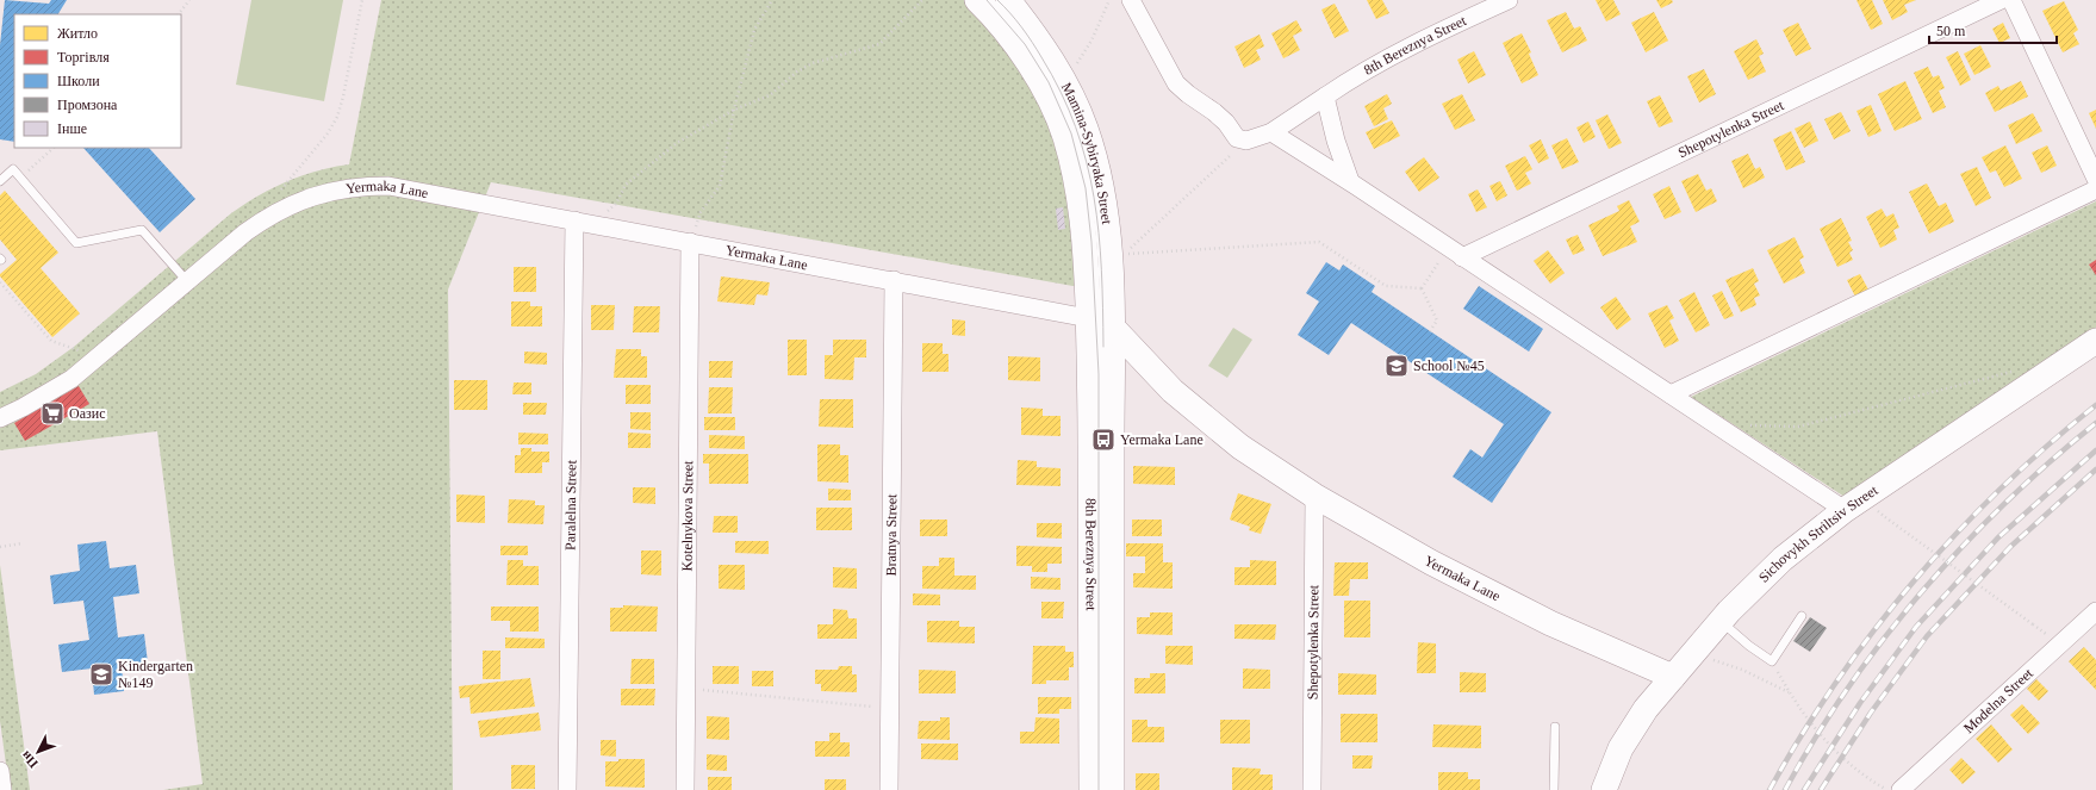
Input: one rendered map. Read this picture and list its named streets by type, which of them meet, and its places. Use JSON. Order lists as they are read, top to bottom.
{
  "streets": {
    "main road": [
      "8th Bereznya Street",
      "Mamina-Sybiryaka Street",
      "Yermaka Lane",
      "Sichovykh Striltsiv Street"
    ],
    "street": [
      "Shepotylenka Street",
      "Paralelna Street",
      "Kotelnykova Street",
      "Bratnya Street",
      "Modelna Street"
    ]
  },
  "crossings": [
    ["8th Bereznya Street", "Mamina-Sybiryaka Street"],
    ["8th Bereznya Street", "Yermaka Lane"],
    ["Shepotylenka Street", "Yermaka Lane"],
    ["Mamina-Sybiryaka Street", "Yermaka Lane"],
    ["Yermaka Lane", "Paralelna Street"],
    ["Yermaka Lane", "Kotelnykova Street"],
    ["Yermaka Lane", "Bratnya Street"],
    ["Yermaka Lane", "Sichovykh Striltsiv Street"]
  ],
  "places": {
    "school or university": ["School №45", "Kindergarten №149"],
    "supermarket": ["Оазис"],
    "bus stop": ["Yermaka Lane"]
  },
  "legend": [
    "Житло",
    "Торгівля",
    "Школи",
    "Промзона",
    "Інше"
  ],
  "scale_bar": "50 m",
  "north": "bottom left"
}
